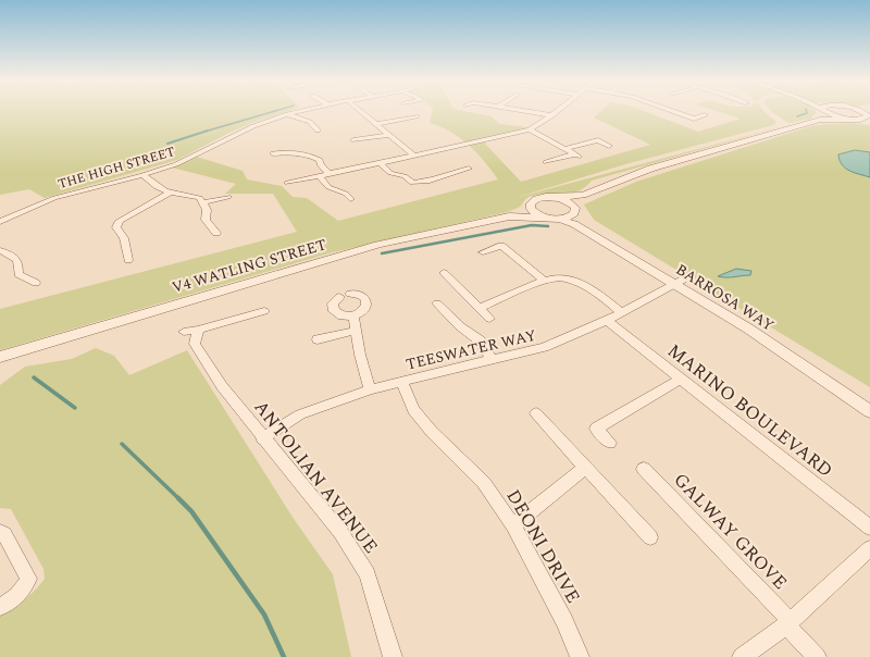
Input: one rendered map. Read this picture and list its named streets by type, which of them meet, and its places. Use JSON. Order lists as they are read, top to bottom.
{
  "streets": {
    "street": [
      "THE HIGH STREET",
      "V4 WATLING STREET",
      "BARROSA WAY",
      "TEESWATER WAY",
      "MARINO BOULEVARD",
      "ANTOLIAN AVENUE",
      "GALWAY GROVE",
      "DEONI DRIVE"
    ]
  },
  "crossings": [
    ["V4 WATLING STREET", "BARROSA WAY"],
    ["BARROSA WAY", "TEESWATER WAY"],
    ["TEESWATER WAY", "MARINO BOULEVARD"],
    ["TEESWATER WAY", "ANTOLIAN AVENUE"],
    ["TEESWATER WAY", "DEONI DRIVE"]
  ]
}
